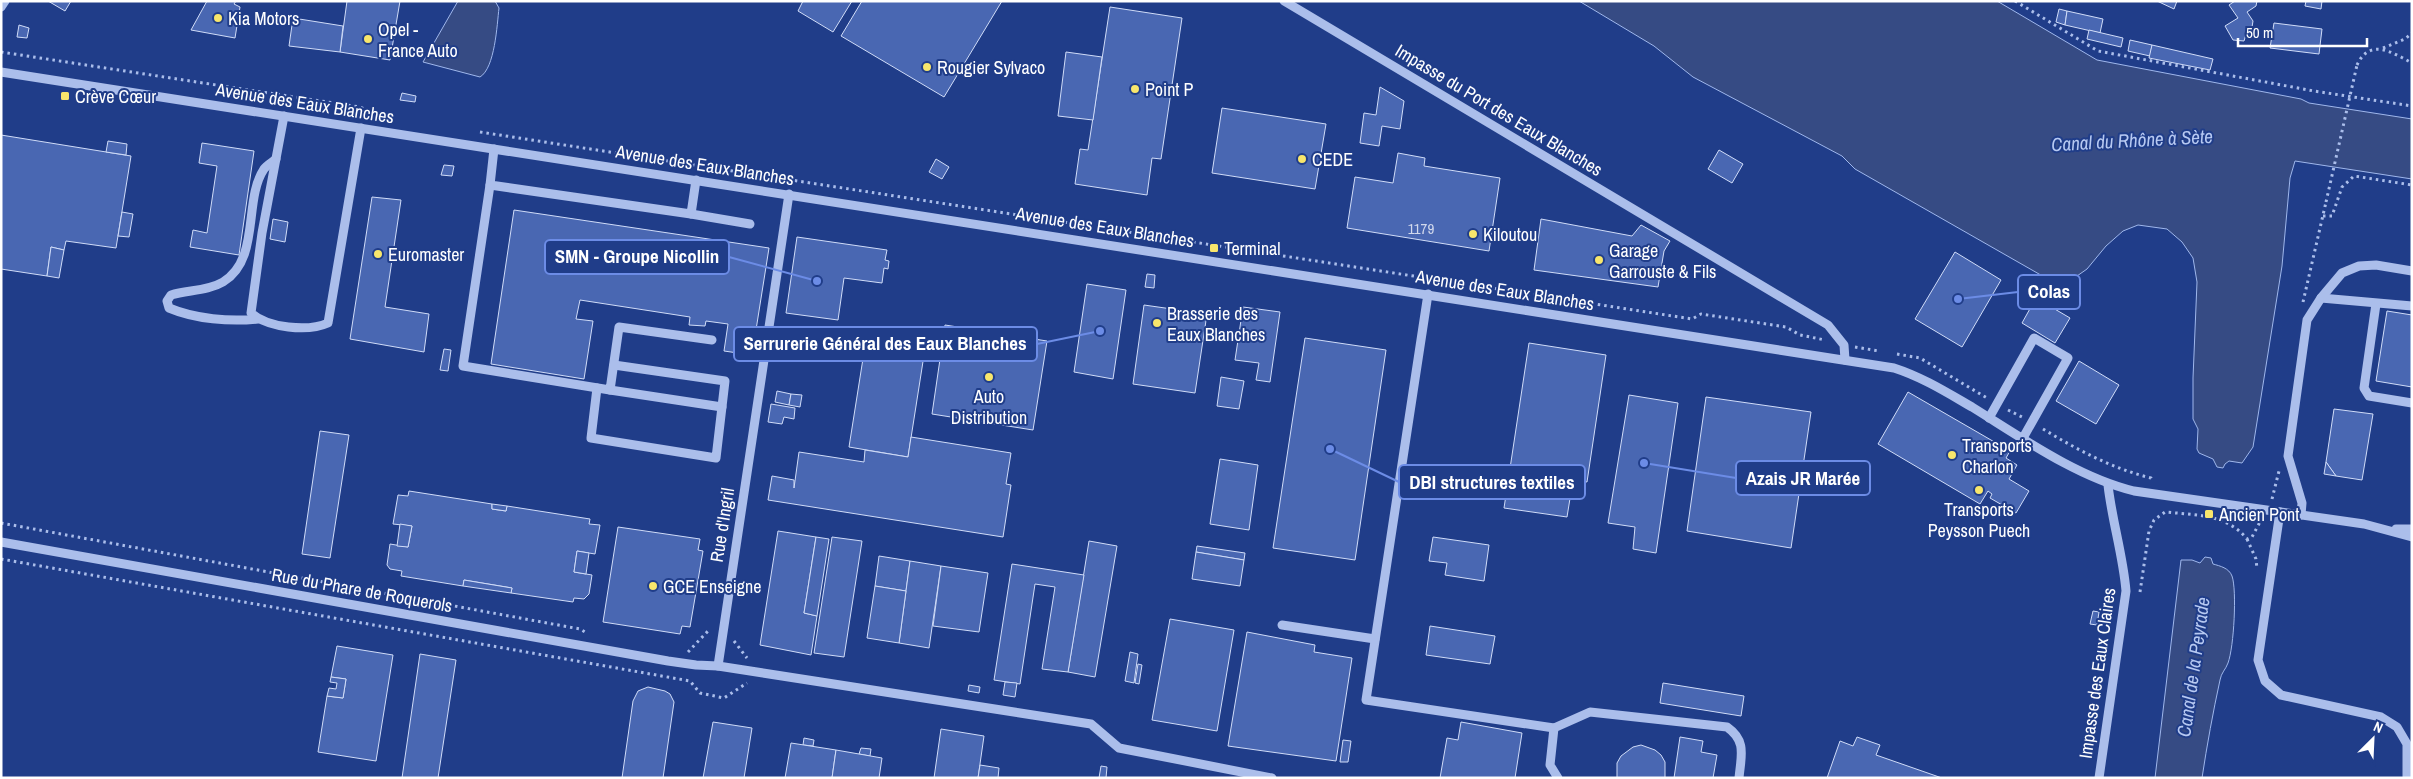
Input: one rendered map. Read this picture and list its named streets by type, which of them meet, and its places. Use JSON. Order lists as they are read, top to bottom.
{
  "streets": {
    "street": [
      "Avenue des Eaux Blanches",
      "Impasse du Port des Eaux Blanches",
      "Rue d'Ingril",
      "Rue du Phare de Roquerols",
      "Impasse des Eaux Claires"
    ]
  },
  "crossings": [
    ["Avenue des Eaux Blanches", "Impasse du Port des Eaux Blanches"],
    ["Avenue des Eaux Blanches", "Rue d'Ingril"],
    ["Avenue des Eaux Blanches", "Impasse des Eaux Claires"],
    ["Rue d'Ingril", "Rue du Phare de Roquerols"]
  ],
  "water": ["Canal du Rhône à Sète", "Canal de la Peyrade"],
  "places": {
    "other": [
      "Kia Motors",
      "Opel - France Auto",
      "Rougier Sylvaco",
      "Point P",
      "CEDE",
      "Kiloutou",
      "Euromaster",
      "Garage Garrouste & Fils",
      "SMN - Groupe Nicollin",
      "Colas",
      "Brasserie des Eaux Blanches",
      "Serrurerie Général des Eaux Blanches",
      "Auto Distribution",
      "DBI structures textiles",
      "Transports Charlon",
      "Azais JR Marée",
      "Transports Peysson Puech",
      "GCE Enseigne"
    ],
    "transit": ["Crève Cœur", "Terminal", "Ancien Pont"]
  },
  "house_numbers": ["1179"],
  "scale_bar": "50 m",
  "north": "top right"
}
